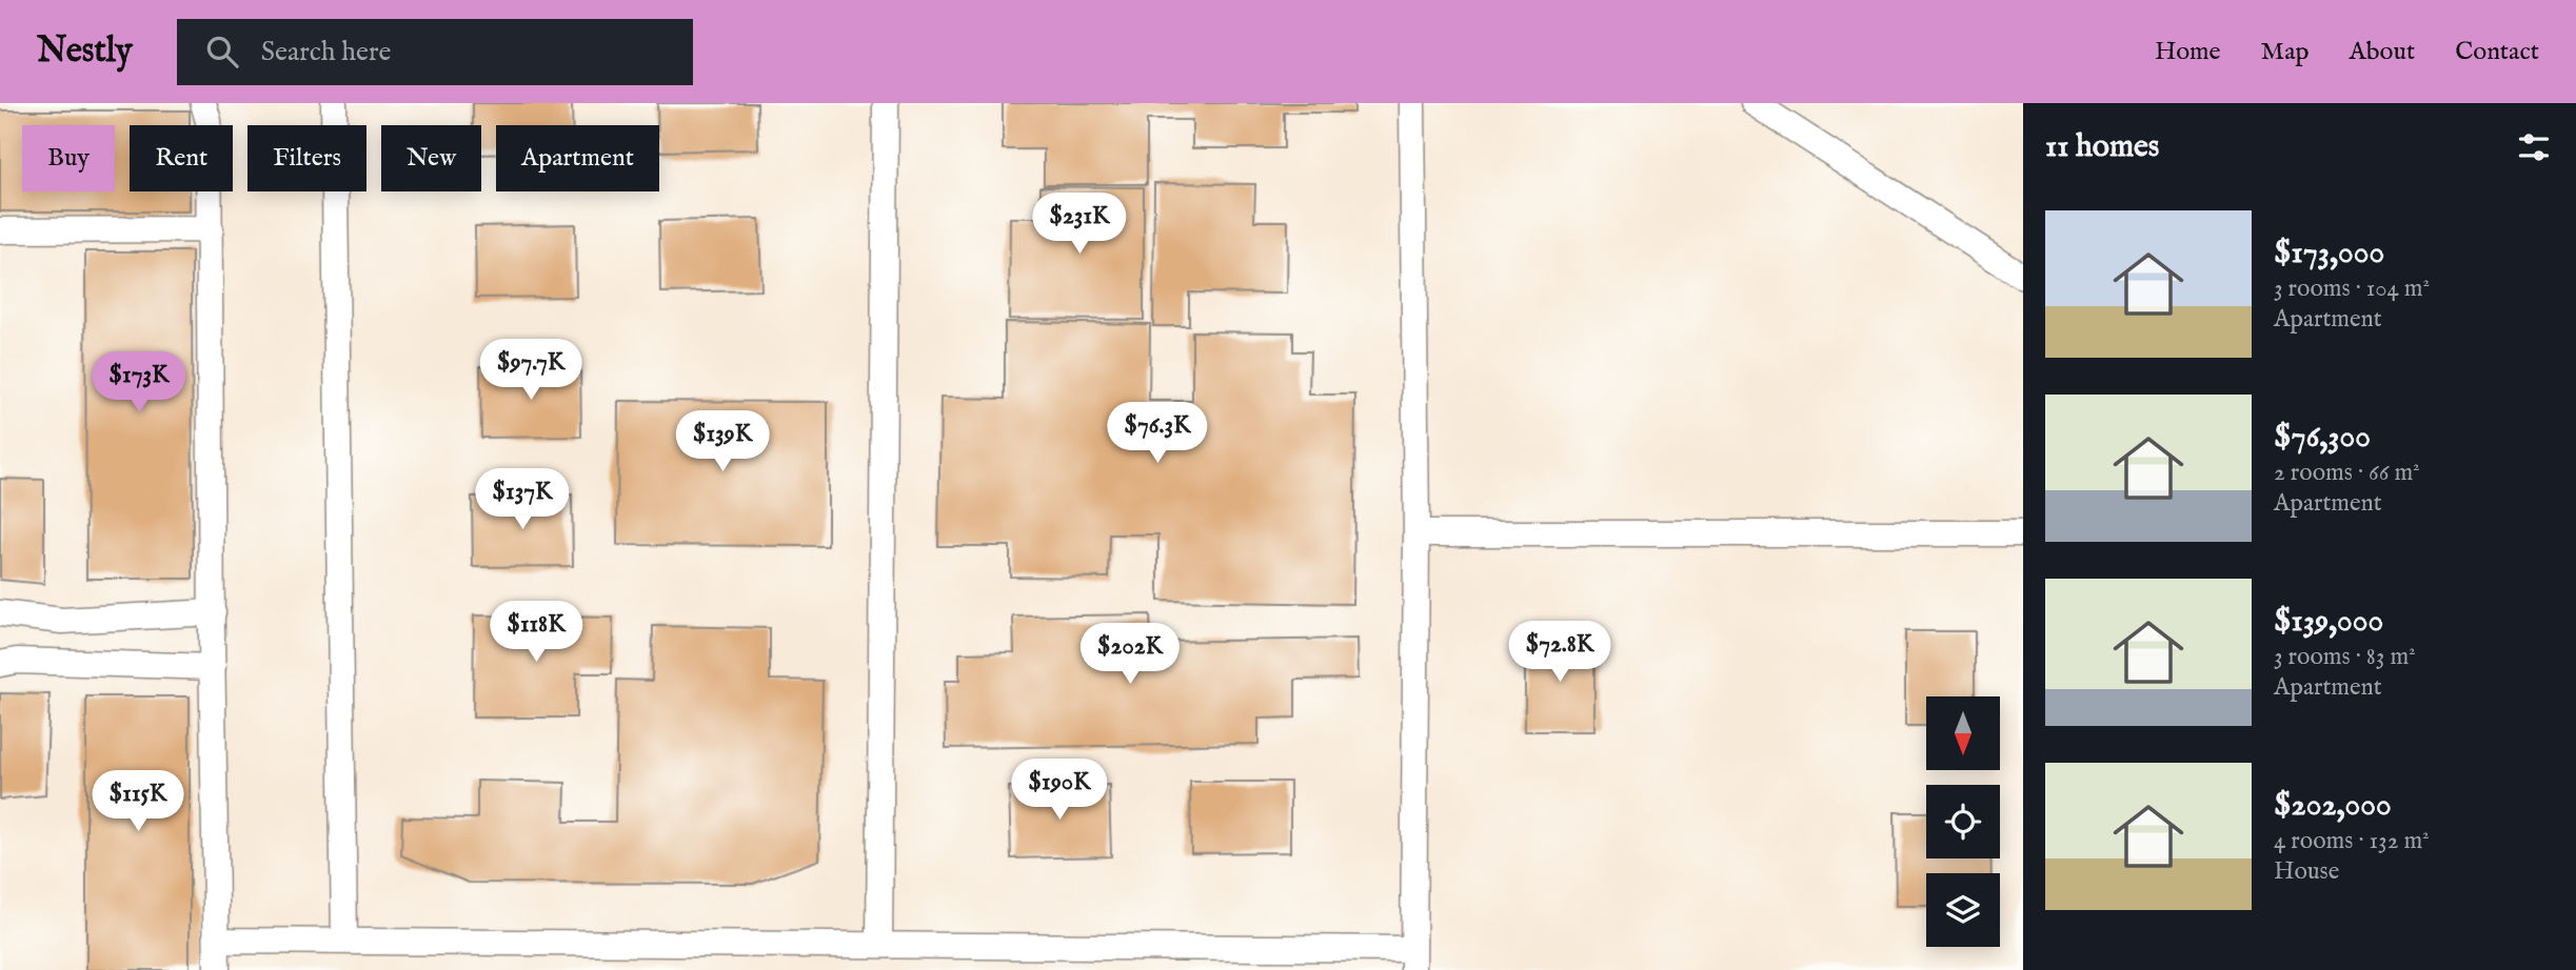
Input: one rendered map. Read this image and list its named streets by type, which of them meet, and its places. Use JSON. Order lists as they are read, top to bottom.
{
  "north": "bottom",
  "page": {
    "header": "Nestly",
    "search": "Search here",
    "nav": [
      "Home",
      "Map",
      "About",
      "Contact"
    ],
    "heading": "11 homes",
    "chip": [
      "Buy",
      "Rent",
      "Filters",
      "New",
      "Apartment"
    ],
    "list": [
      {
        "name": "$173,000",
        "note": "3 rooms · 104 m² · Apartment"
      },
      {
        "name": "$76,300",
        "note": "2 rooms · 66 m² · Apartment"
      },
      {
        "name": "$139,000",
        "note": "3 rooms · 83 m² · Apartment"
      },
      {
        "name": "$202,000",
        "note": "4 rooms · 132 m² · House"
      }
    ],
    "price": [
      "$231K",
      "$97.7K",
      "$173K",
      "$76.3K",
      "$139K",
      "$137K",
      "$118K",
      "$72.8K",
      "$202K",
      "$190K",
      "$115K"
    ]
  }
}
